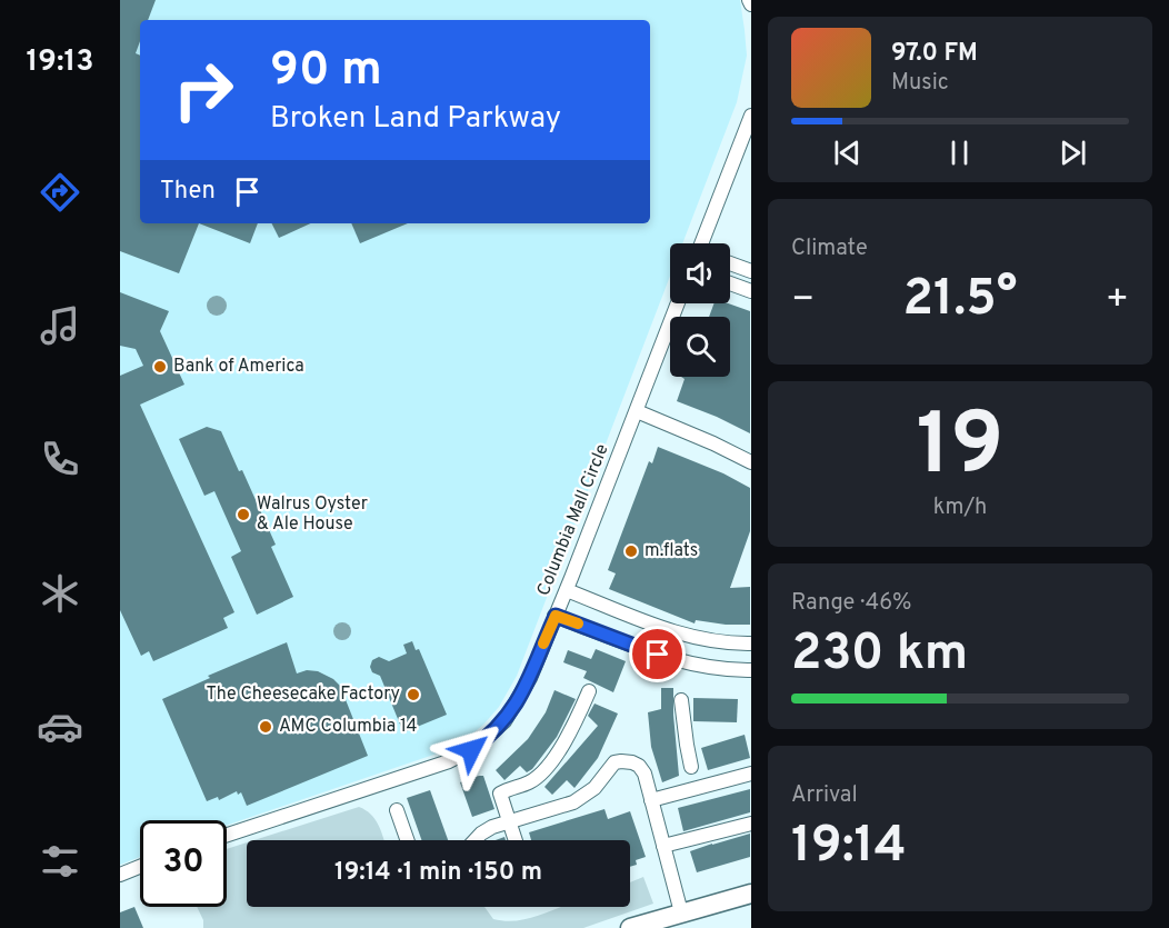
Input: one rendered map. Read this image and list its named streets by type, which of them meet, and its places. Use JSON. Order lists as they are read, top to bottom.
{
  "streets": {
    "street": ["Columbia Mall Circle"]
  },
  "places": [
    "Bank of America",
    "Walrus Oyster & Ale House",
    "m.flats",
    "The Cheesecake Factory",
    "AMC Columbia 14"
  ],
  "page": {
    "tabs": "19:13",
    "turn": ["90 m", "Broken Land Parkway"],
    "song": ["97.0 FM", "Music"],
    "then": "Then",
    "tile": [
      "Climate",
      ["19", "km/h"],
      ["Range · 46%", "230 km"],
      ["Arrival", "19:14"]
    ],
    "heat": ["−", "21.5°", "+"],
    "limit": "30",
    "trip": "19:14 · 1 min · 150 m"
  }
}
